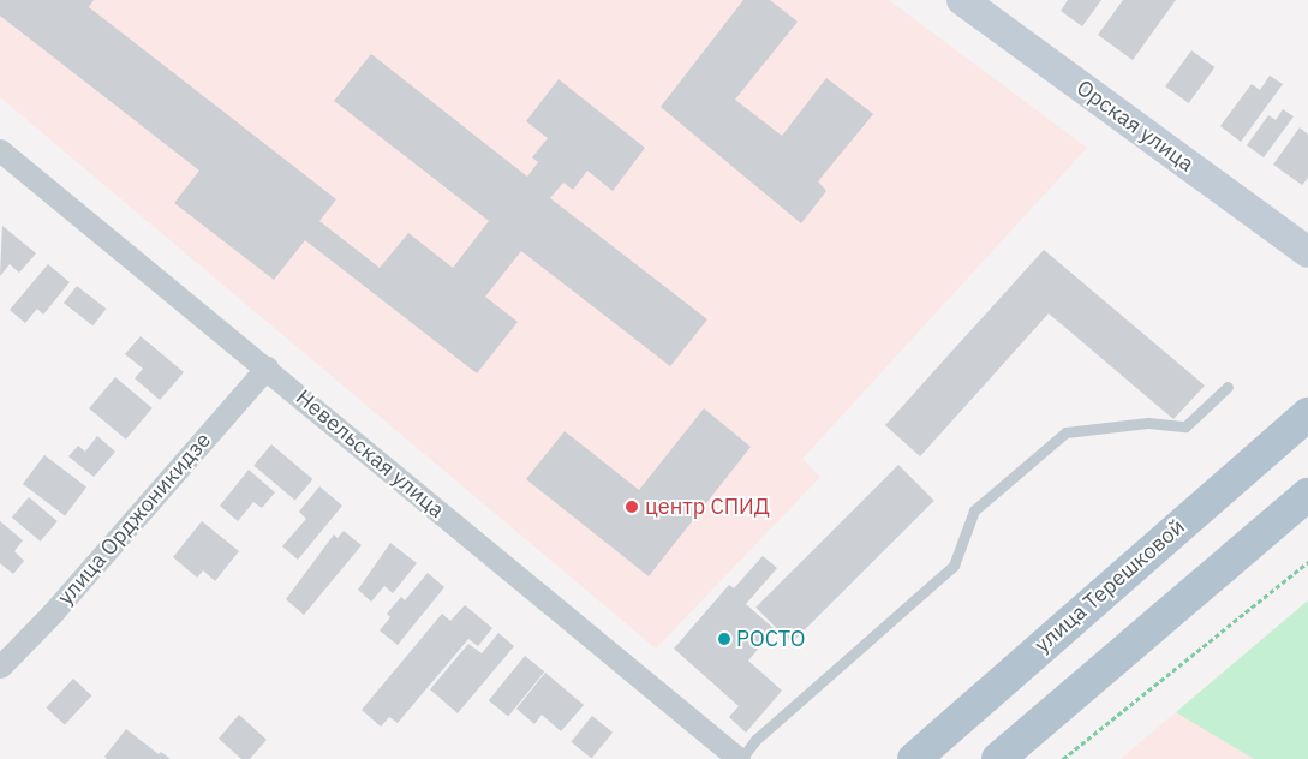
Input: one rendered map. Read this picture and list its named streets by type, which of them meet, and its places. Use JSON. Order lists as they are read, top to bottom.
{
  "streets": {
    "main road": ["Орская улица", "улица Терешковой"],
    "street": ["Невельская улица", "улица Орджоникидзе"]
  },
  "crossings": [
    ["Невельская улица", "улица Орджоникидзе"]
  ],
  "places": ["центр СПИД", "РОСТО"]
}
